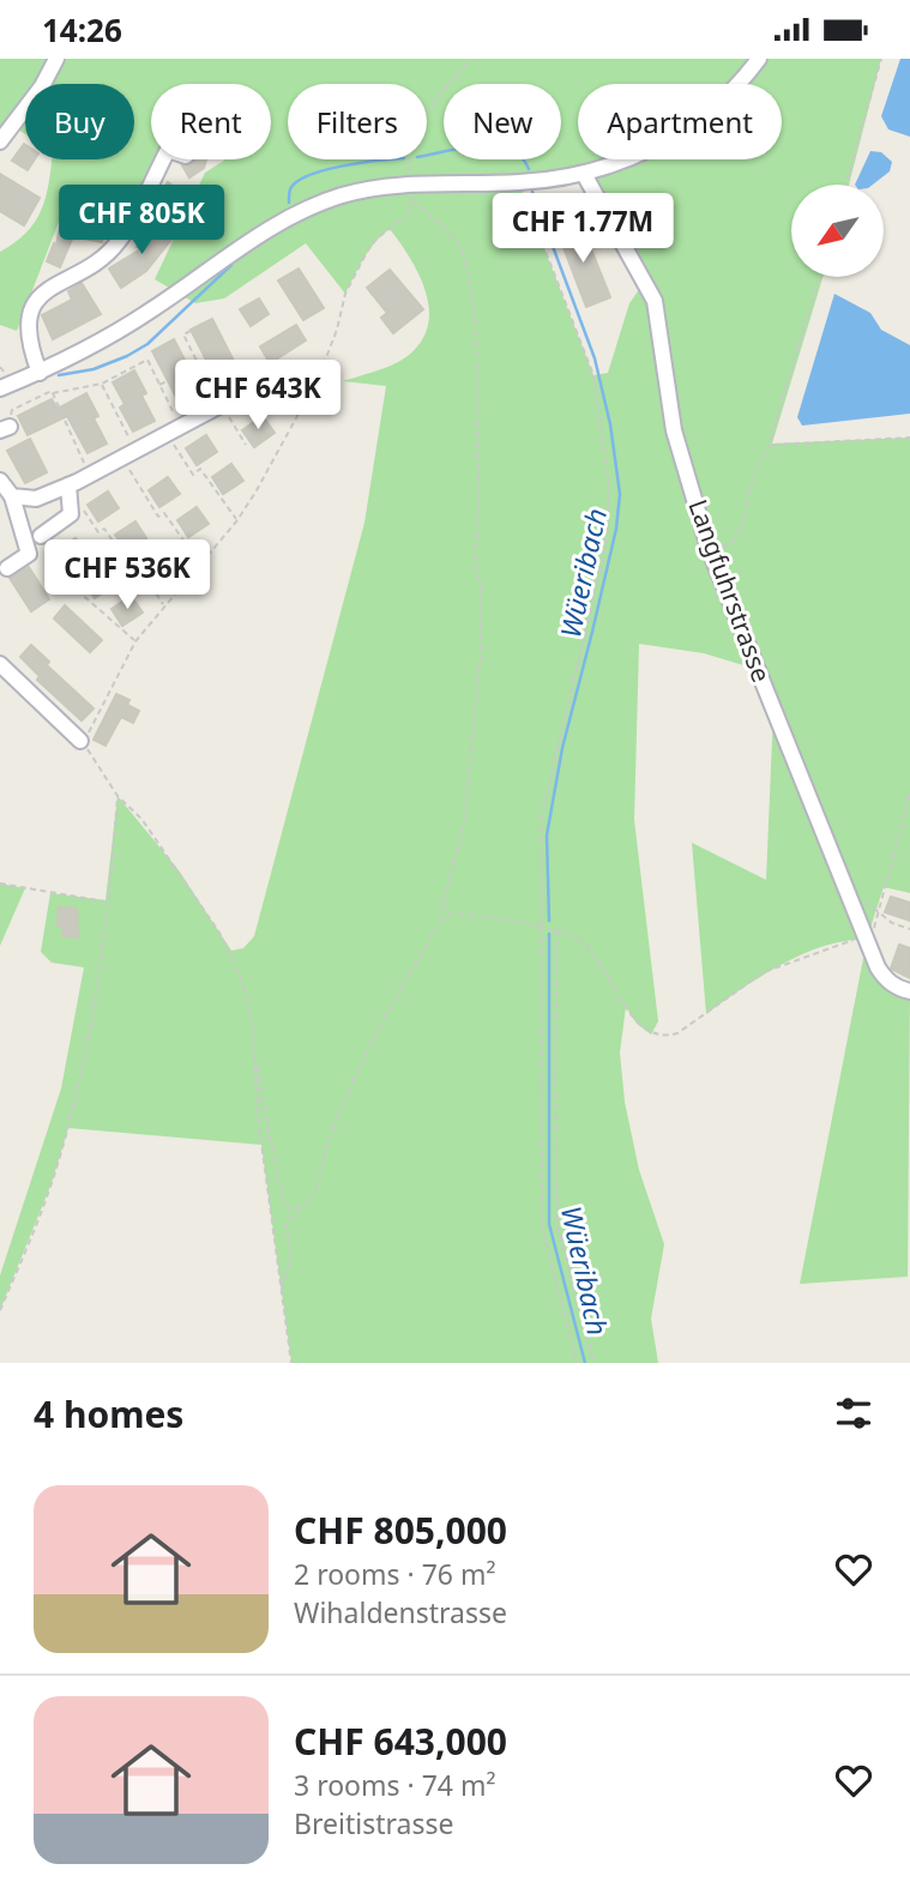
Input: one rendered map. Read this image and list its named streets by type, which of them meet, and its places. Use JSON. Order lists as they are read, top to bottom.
{
  "streets": {
    "street": ["Langfuhrstrasse"]
  },
  "water": ["Wüeribach"],
  "north": "bottom left",
  "page": {
    "status": "14:26",
    "chip": [
      "Buy",
      "Rent",
      "Filters",
      "New",
      "Apartment"
    ],
    "price": [
      "CHF 805K",
      "CHF 1.77M",
      "CHF 643K",
      "CHF 536K"
    ],
    "heading": "4 homes",
    "list": [
      {
        "name": "CHF 805,000",
        "note": "2 rooms · 76 m² · Wihaldenstrasse"
      },
      {
        "name": "CHF 643,000",
        "note": "3 rooms · 74 m² · Breitistrasse"
      }
    ]
  }
}
